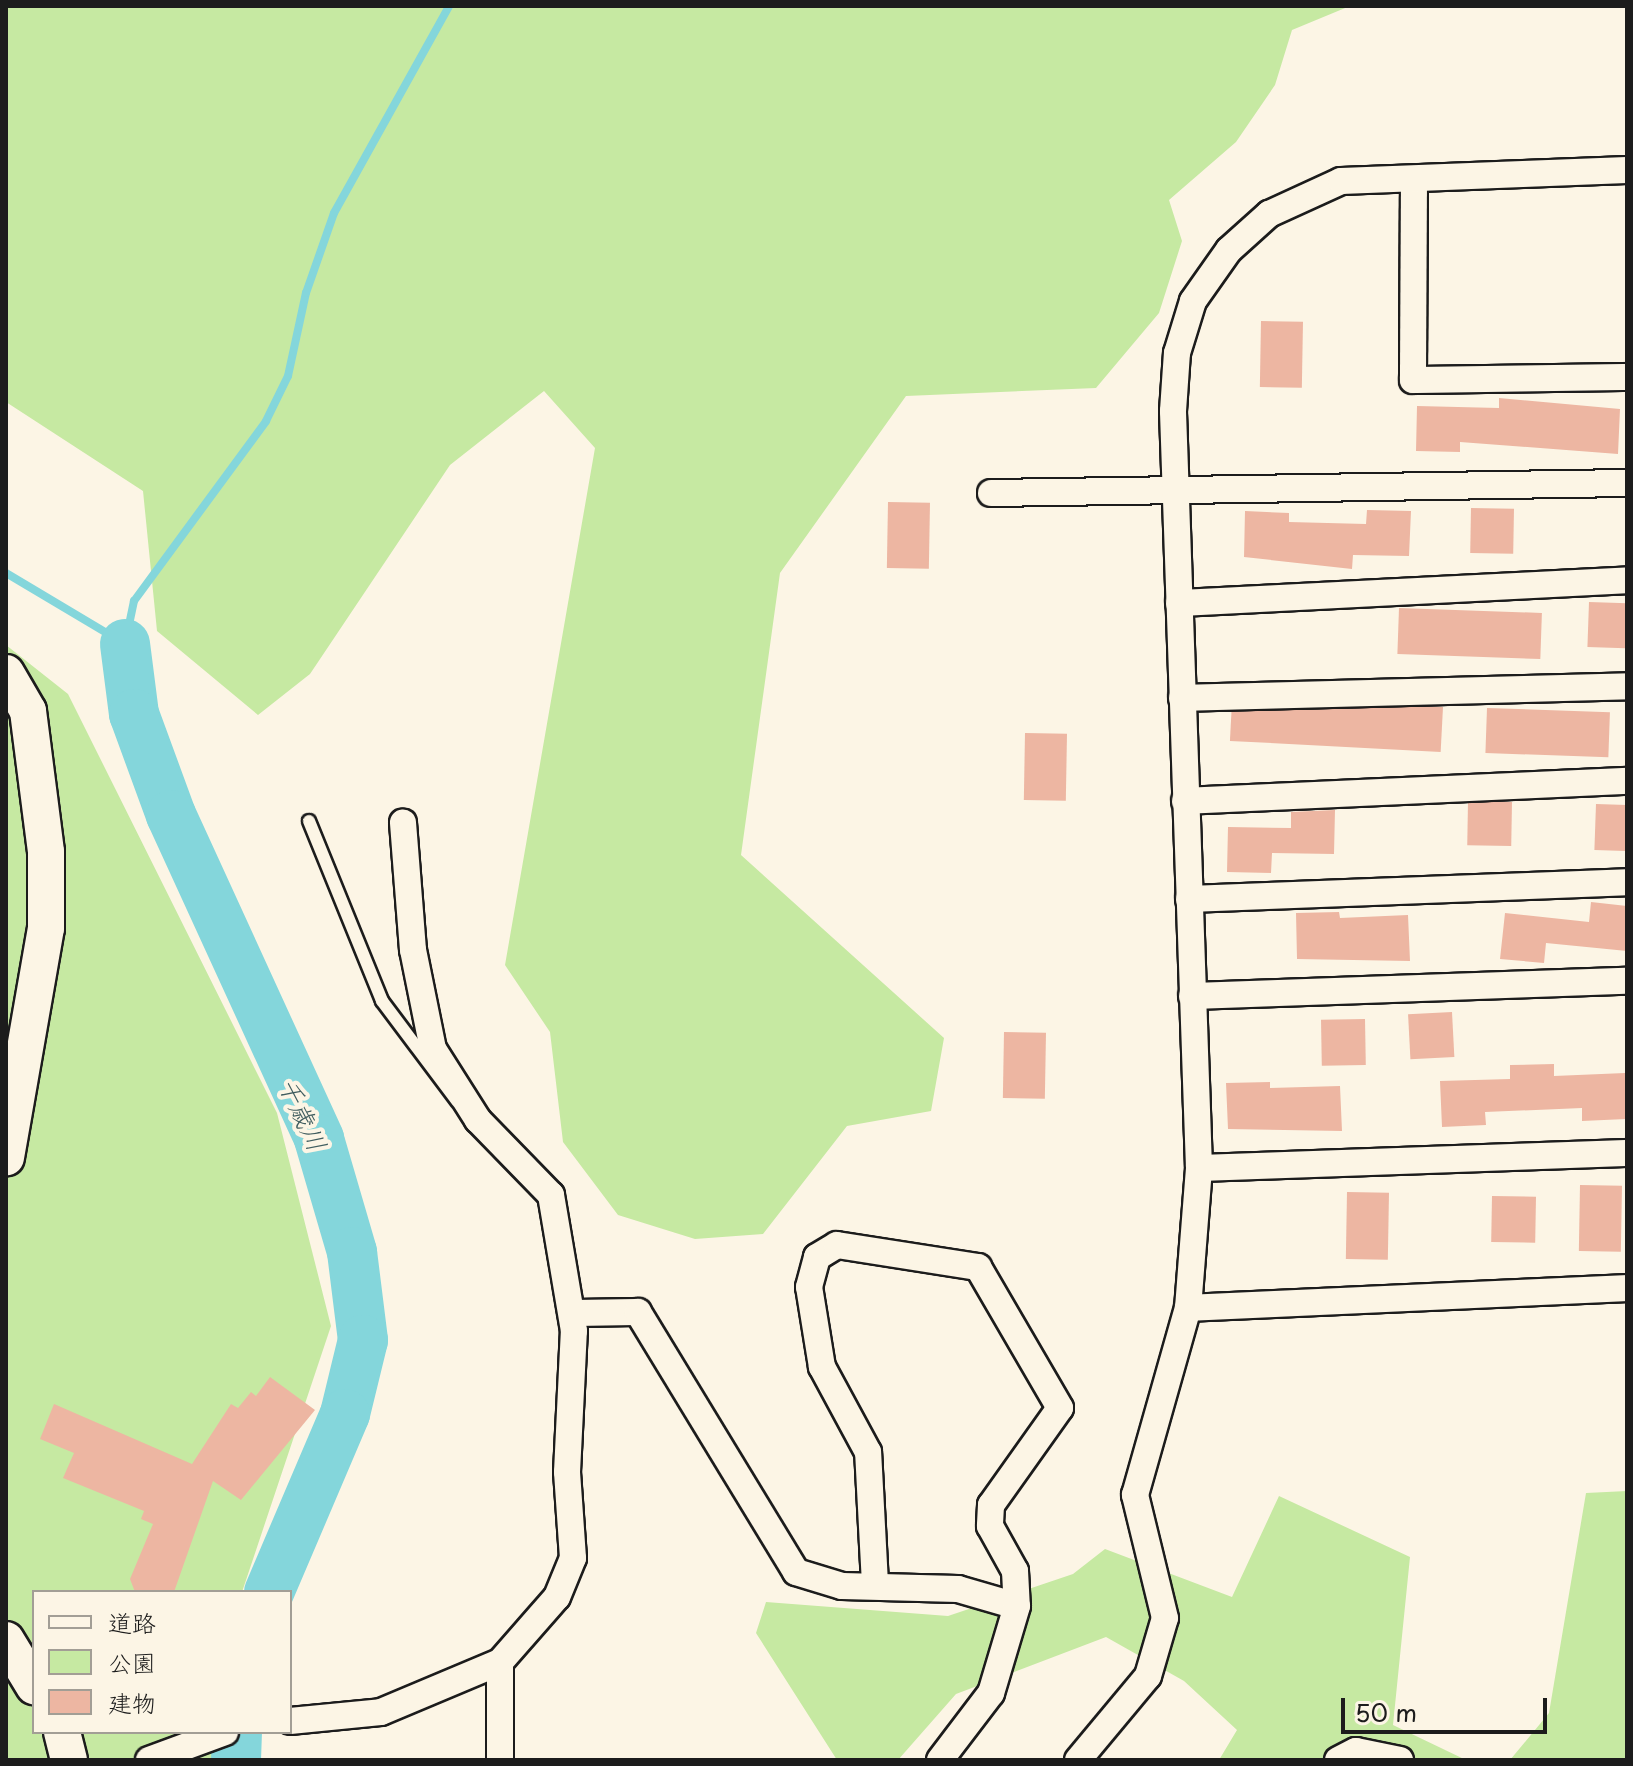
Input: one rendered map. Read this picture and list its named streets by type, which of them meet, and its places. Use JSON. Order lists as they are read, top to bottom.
{
  "water": ["千歳川"],
  "legend": ["道路", "公園", "建物"],
  "scale_bar": "50 m"
}
